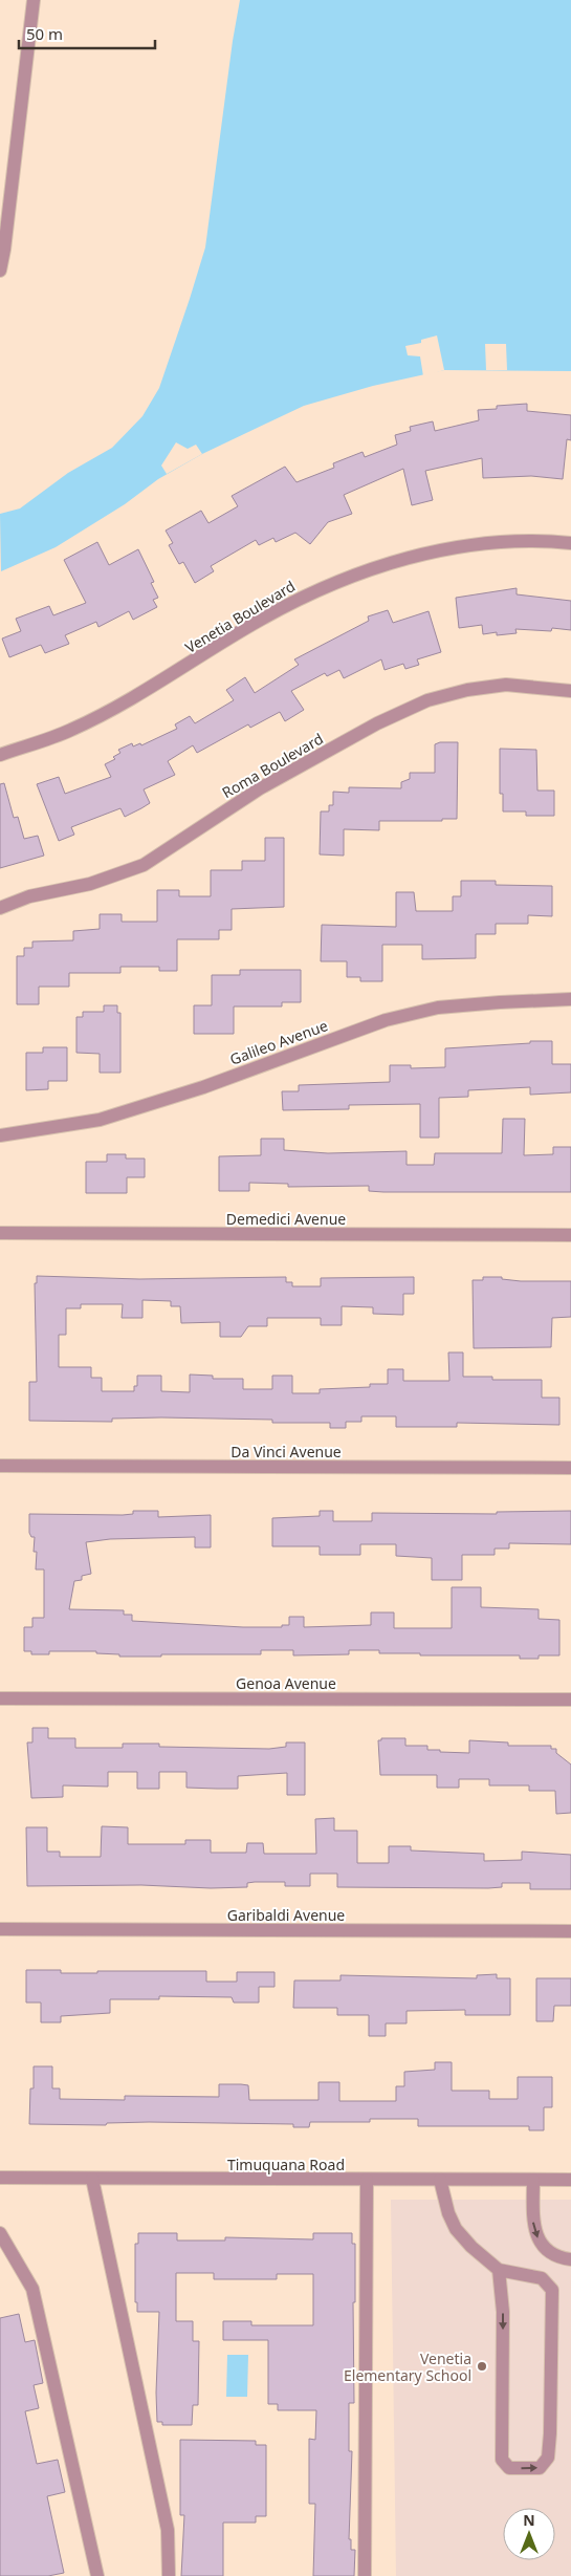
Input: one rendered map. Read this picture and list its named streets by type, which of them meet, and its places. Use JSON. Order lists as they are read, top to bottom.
{
  "streets": {
    "street": [
      "Venetia Boulevard",
      "Roma Boulevard",
      "Galileo Avenue",
      "Demedici Avenue",
      "Da Vinci Avenue",
      "Genoa Avenue",
      "Garibaldi Avenue",
      "Timuquana Road"
    ]
  },
  "places": ["Venetia Elementary School"],
  "scale_bar": "50 m",
  "north": "top"
}
